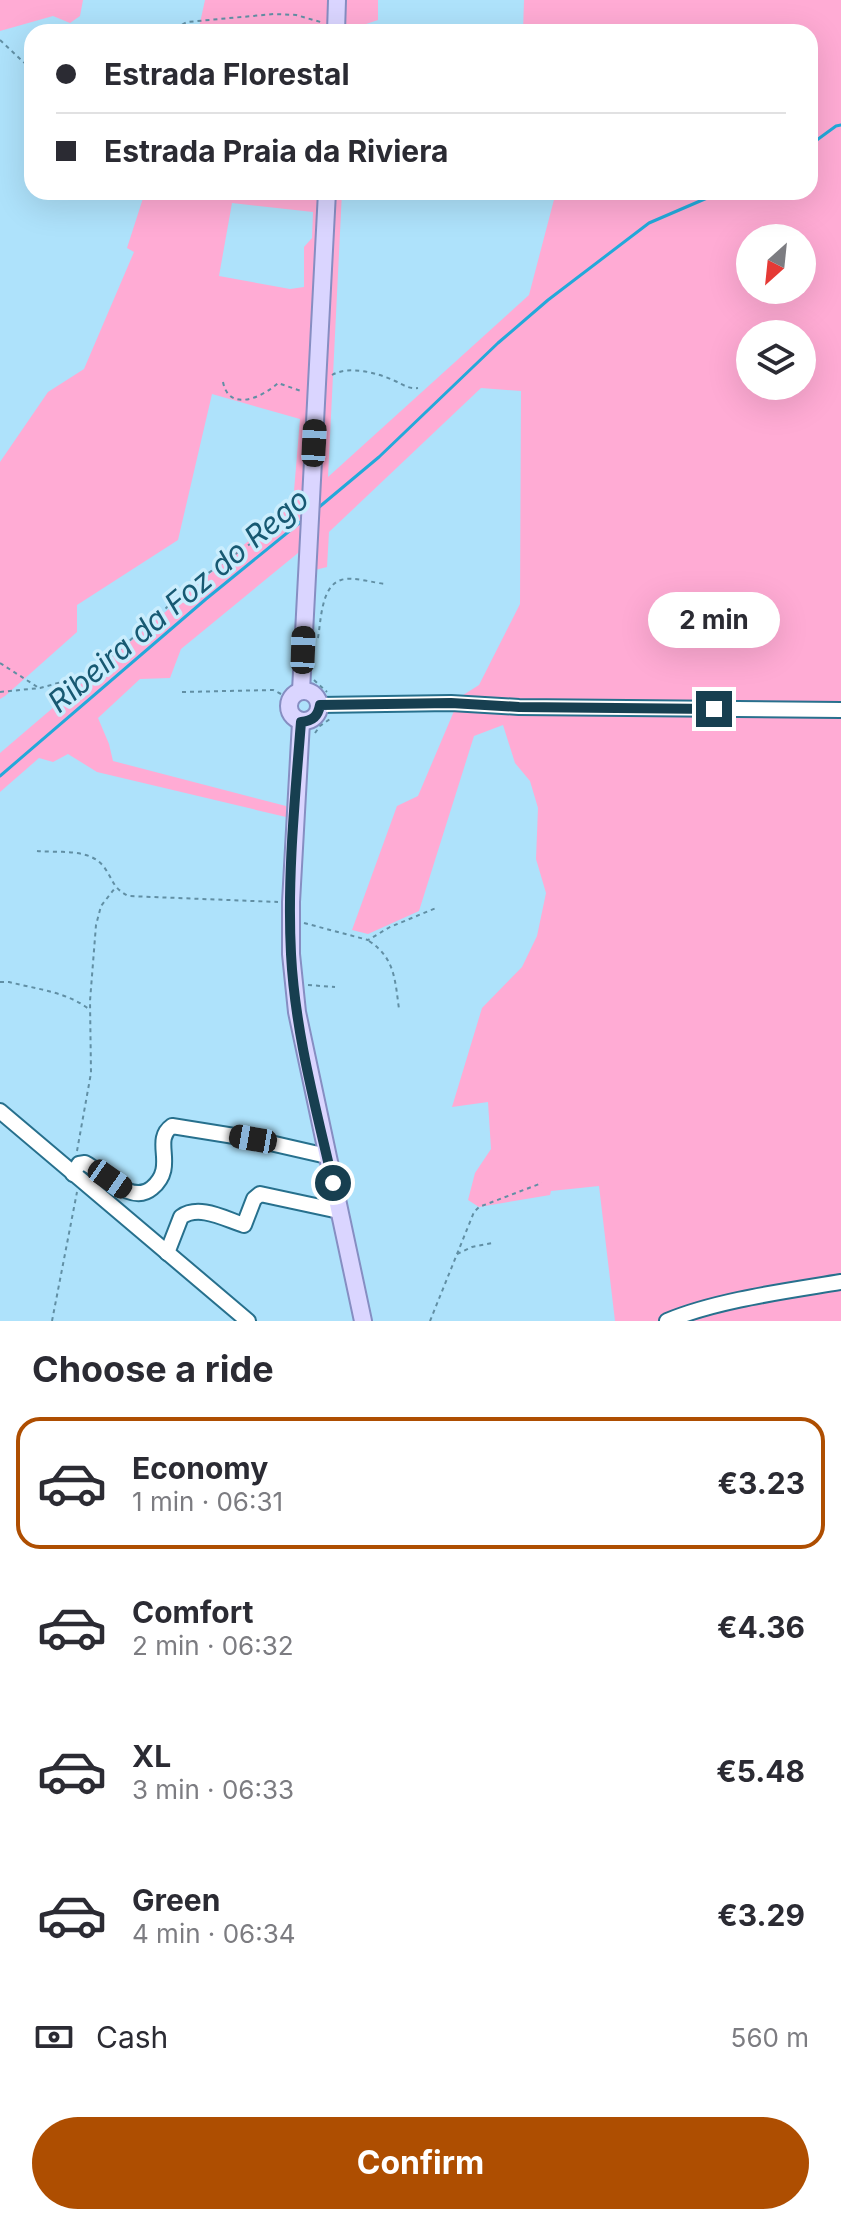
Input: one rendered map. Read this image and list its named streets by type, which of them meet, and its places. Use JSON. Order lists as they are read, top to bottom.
{
  "water": ["Ribeira da Foz do Rego"],
  "north": "bottom left",
  "page": {
    "banner": ["Estrada Florestal", "Estrada Praia da Riviera"],
    "bubble": "2 min",
    "heading": "Choose a ride",
    "list": [
      {
        "name": "Economy",
        "note": "1 min · 06:31",
        "value": "€3.23"
      },
      {
        "name": "Comfort",
        "note": "2 min · 06:32",
        "value": "€4.36"
      },
      {
        "name": "XL",
        "note": "3 min · 06:33",
        "value": "€5.48"
      },
      {
        "name": "Green",
        "note": "4 min · 06:34",
        "value": "€3.29"
      }
    ],
    "pay": ["Cash", "560 m"],
    "buttons": "Confirm"
  }
}
